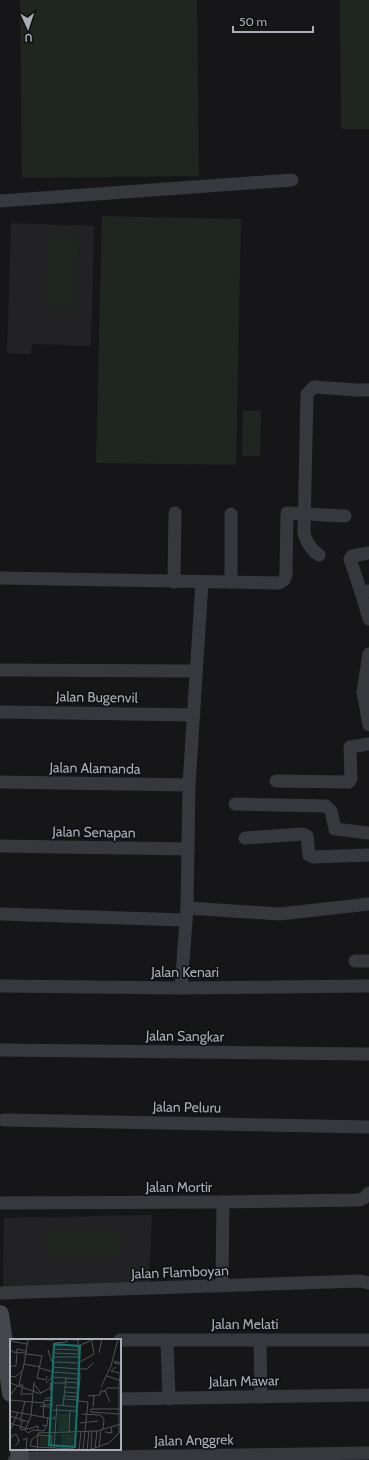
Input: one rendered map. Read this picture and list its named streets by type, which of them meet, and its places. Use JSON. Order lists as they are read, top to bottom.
{
  "streets": {
    "street": [
      "Jalan Bugenvil",
      "Jalan Alamanda",
      "Jalan Senapan",
      "Jalan Kenari",
      "Jalan Sangkar",
      "Jalan Peluru",
      "Jalan Mortir",
      "Jalan Flamboyan",
      "Jalan Melati",
      "Jalan Mawar",
      "Jalan Anggrek"
    ]
  },
  "scale_bar": "50 m",
  "north": "bottom"
}
